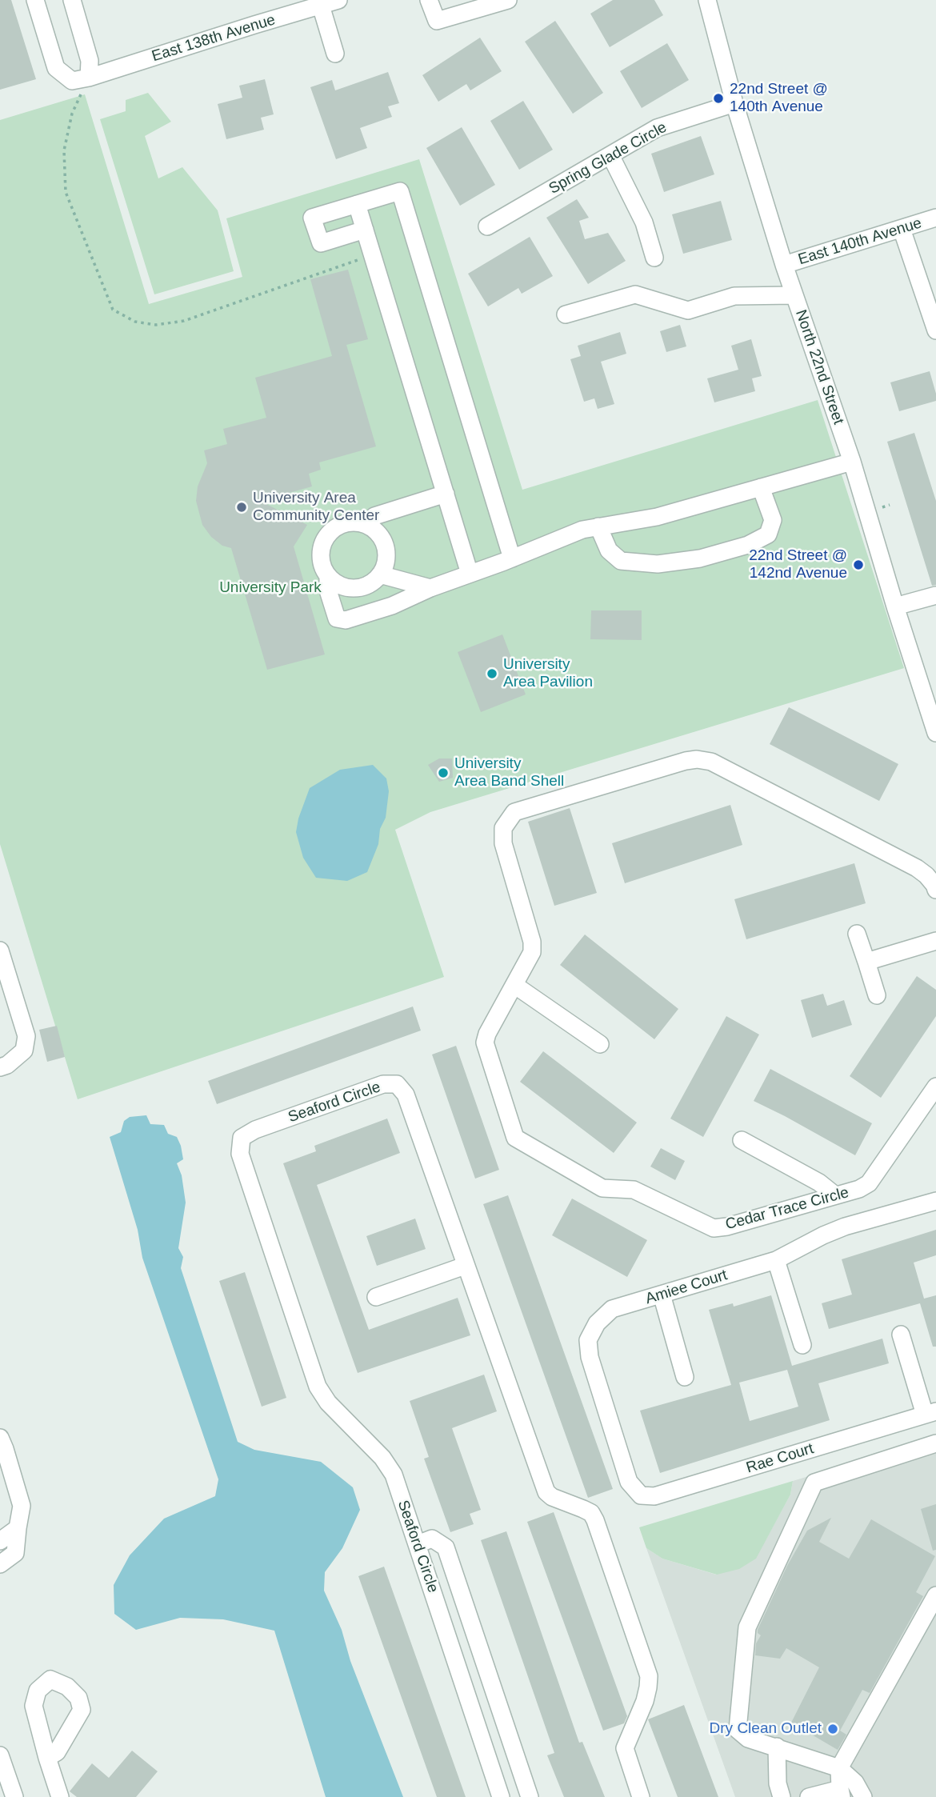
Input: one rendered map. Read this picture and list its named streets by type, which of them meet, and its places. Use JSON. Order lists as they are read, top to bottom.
{
  "streets": {
    "street": [
      "East 138th Avenue",
      "Spring Glade Circle",
      "East 140th Avenue",
      "North 22nd Street",
      "Seaford Circle",
      "Cedar Trace Circle",
      "Amiee Court",
      "Rae Court"
    ]
  },
  "crossings": [
    ["Spring Glade Circle", "North 22nd Street"],
    ["East 140th Avenue", "North 22nd Street"],
    ["Amiee Court", "Rae Court"]
  ],
  "parks": ["University Park"],
  "places": [
    "22nd Street @ 140th Avenue",
    "University Area Community Center",
    "22nd Street @ 142nd Avenue",
    "University Area Pavilion",
    "University Area Band Shell",
    "Dry Clean Outlet"
  ]
}
